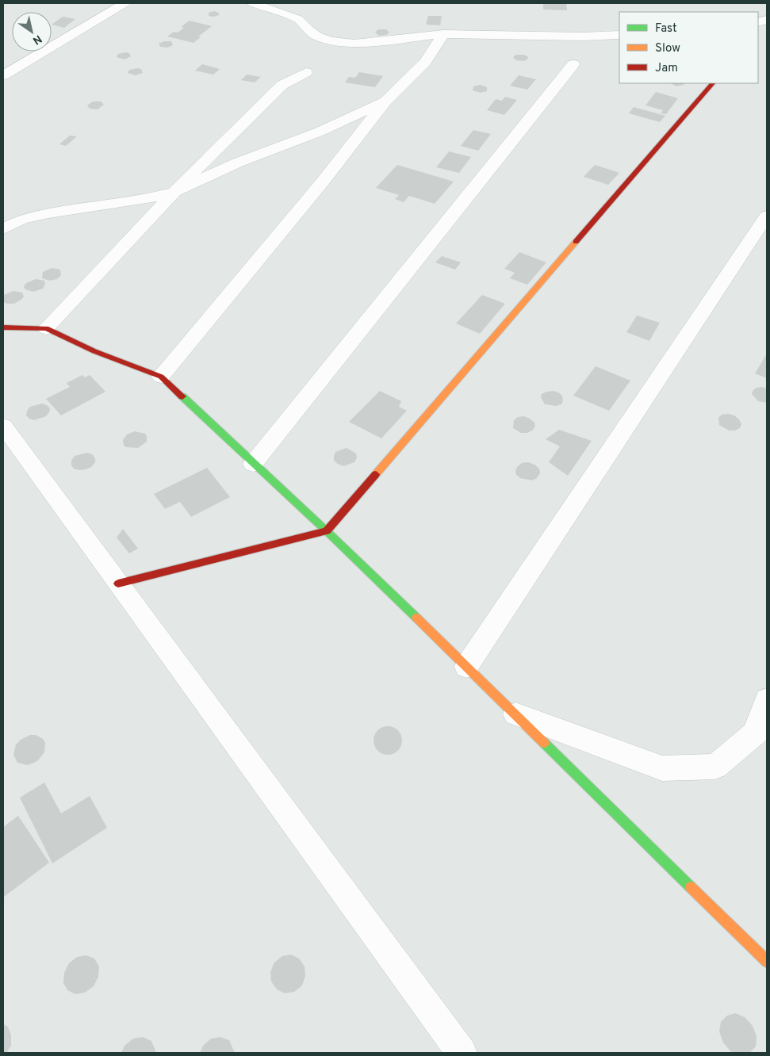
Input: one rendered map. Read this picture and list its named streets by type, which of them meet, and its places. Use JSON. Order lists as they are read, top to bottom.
{
  "legend": ["Fast", "Slow", "Jam"],
  "north": "bottom right"
}
